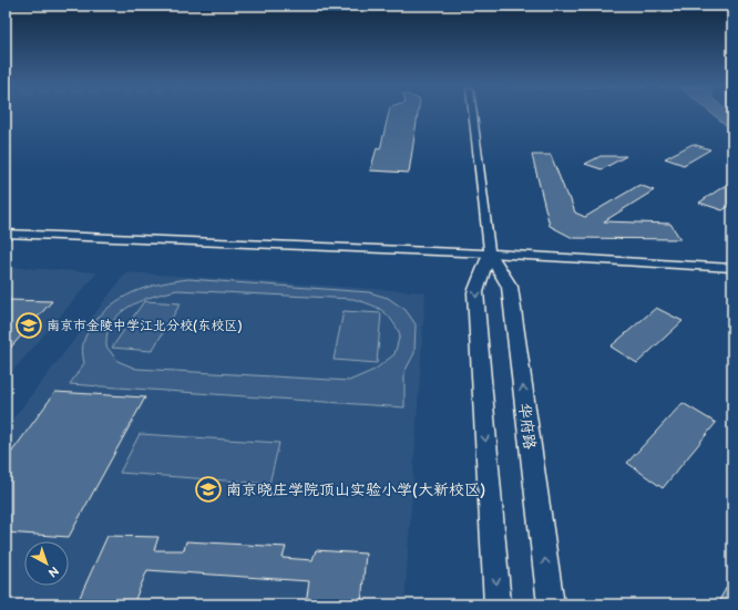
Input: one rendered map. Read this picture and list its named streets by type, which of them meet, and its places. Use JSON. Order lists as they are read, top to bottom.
{
  "streets": {
    "street": ["华府路"]
  },
  "places": {
    "school or university": ["南京市金陵中学江北分校(东校区)", "南京晓庄学院顶山实验小学(大新校区)"]
  },
  "north": "bottom right"
}
